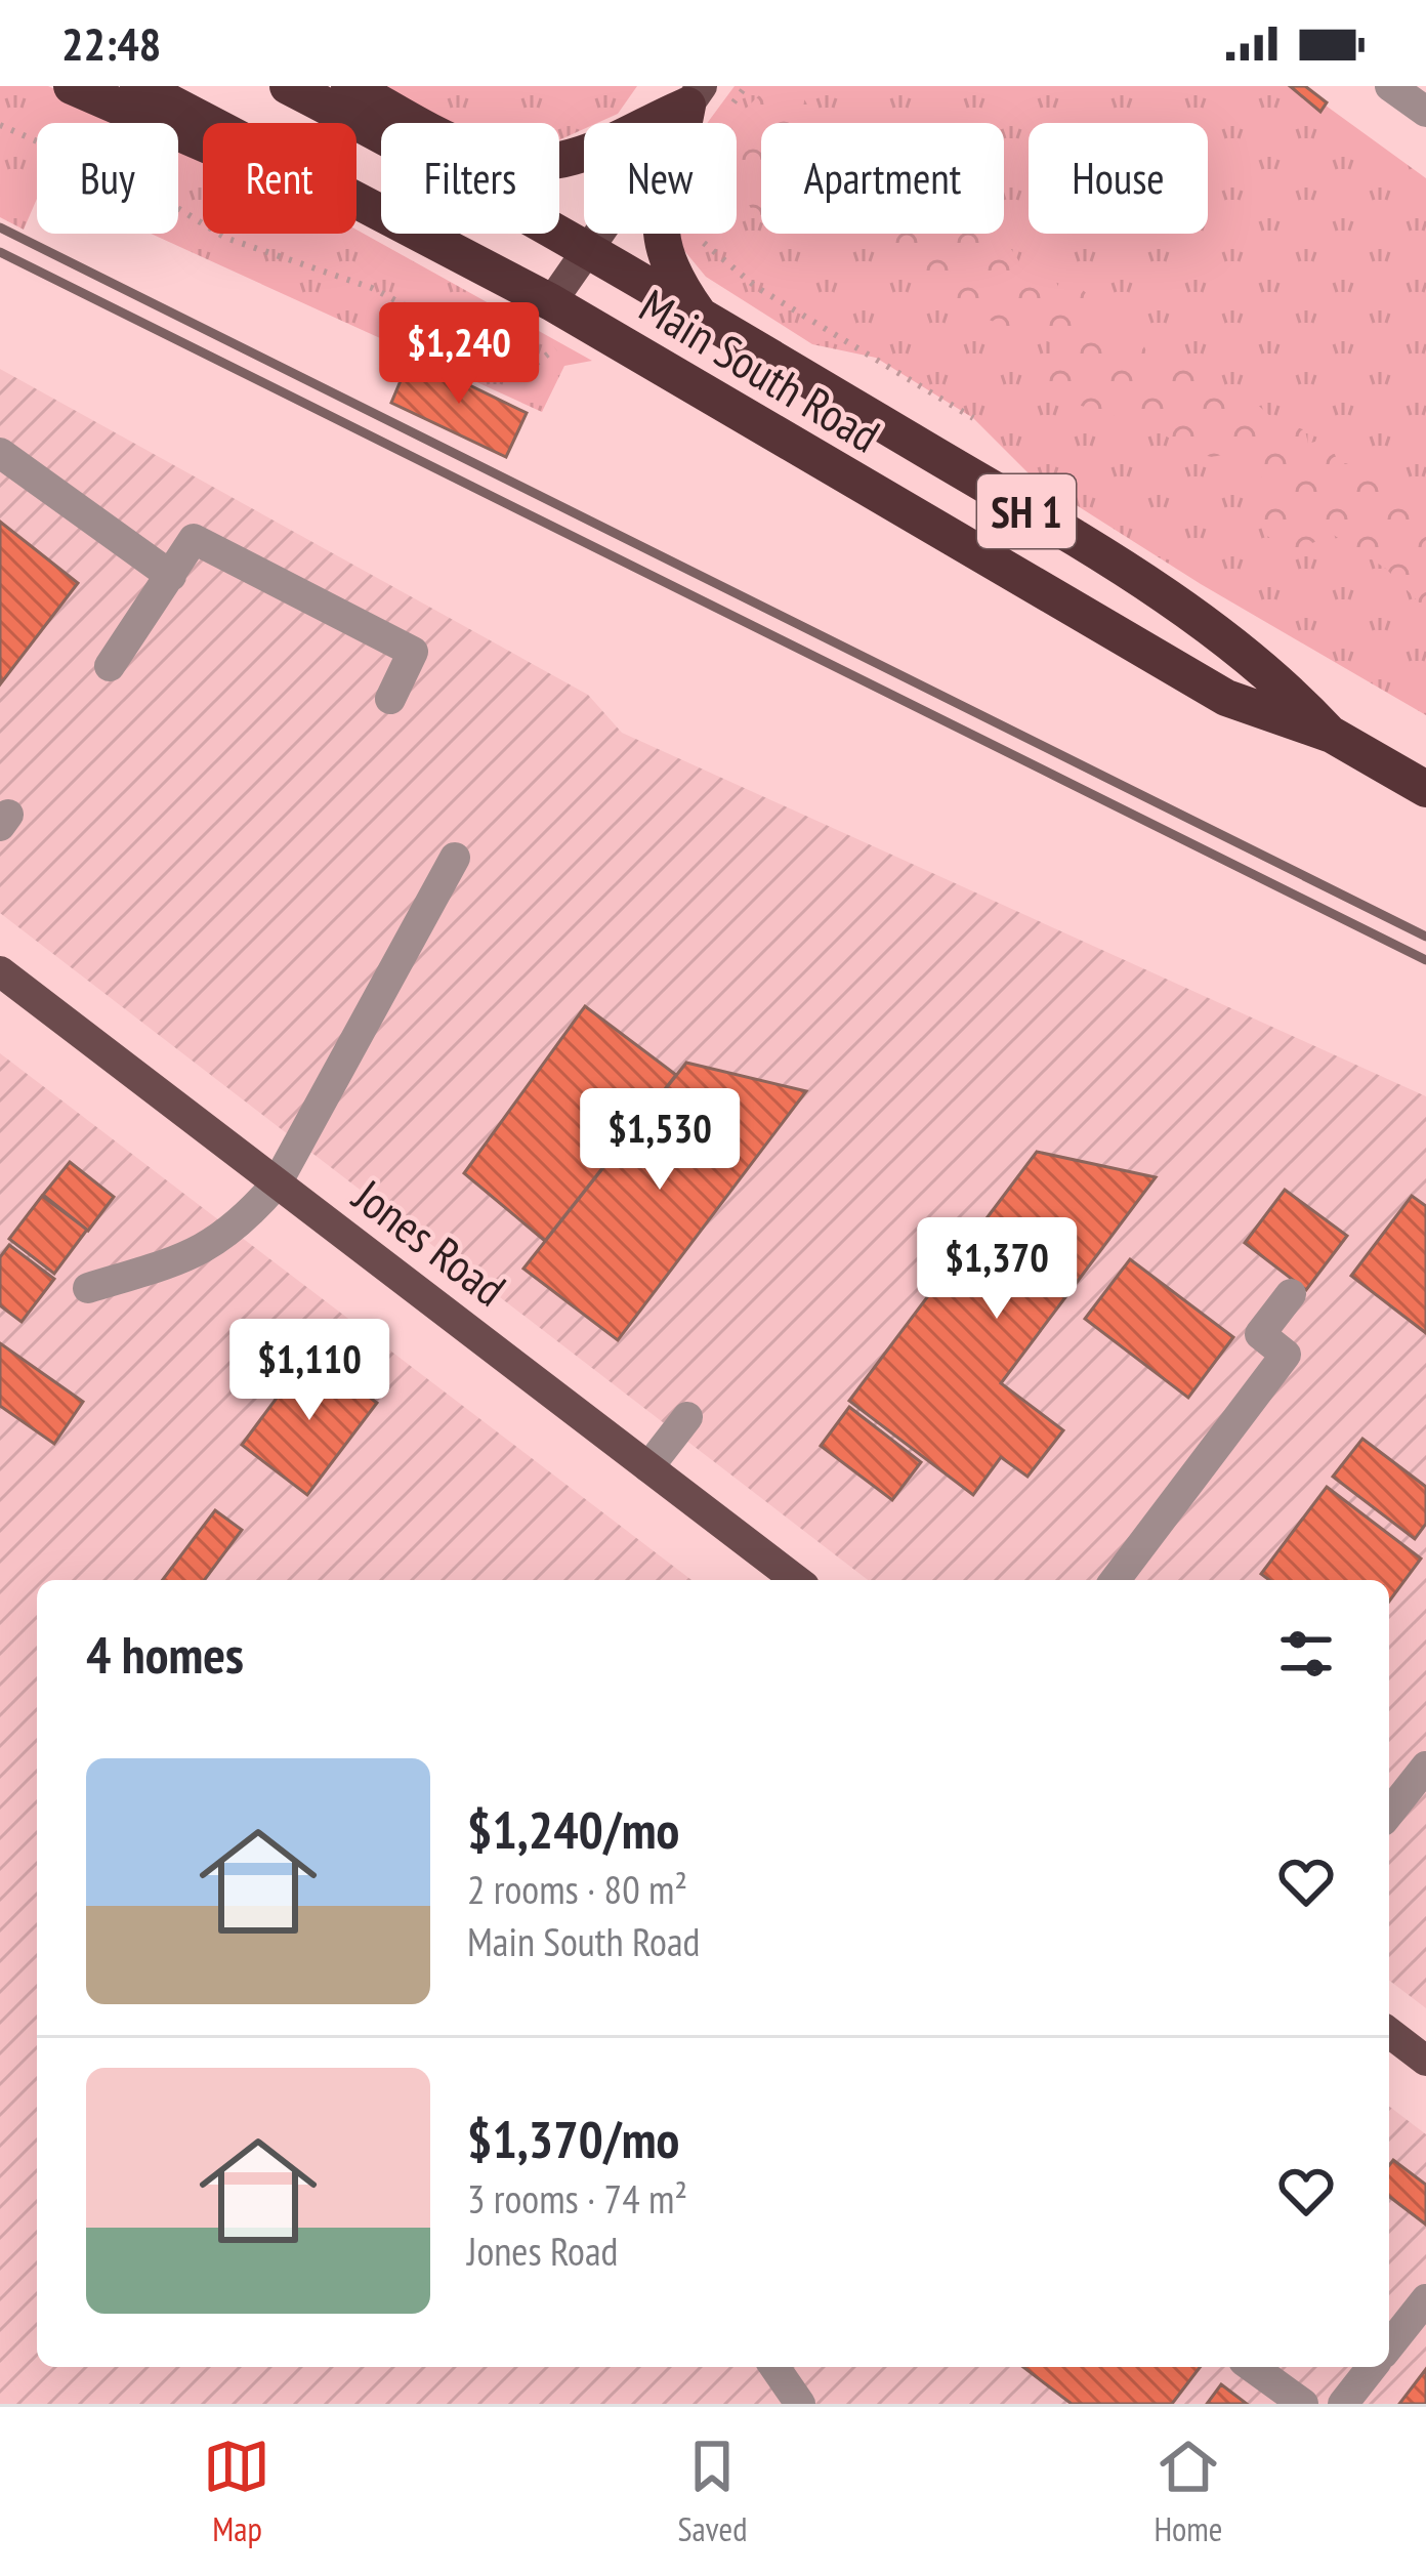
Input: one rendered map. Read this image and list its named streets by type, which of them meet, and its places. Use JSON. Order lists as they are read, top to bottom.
{
  "streets": {
    "highway": ["Main South Road", "SH 1"],
    "main road": ["Jones Road"]
  },
  "page": {
    "status": "22:48",
    "chip": [
      "Buy",
      "Rent",
      "Filters",
      "New",
      "Apartment",
      "House"
    ],
    "price": [
      "$1,240",
      "$1,530",
      "$1,370",
      "$1,110"
    ],
    "heading": "4 homes",
    "list": [
      {
        "name": "$1,240/mo",
        "note": "2 rooms · 80 m² · Main South Road"
      },
      {
        "name": "$1,370/mo",
        "note": "3 rooms · 74 m² · Jones Road"
      }
    ],
    "tabs": ["Map", "Saved", "Home"]
  }
}
